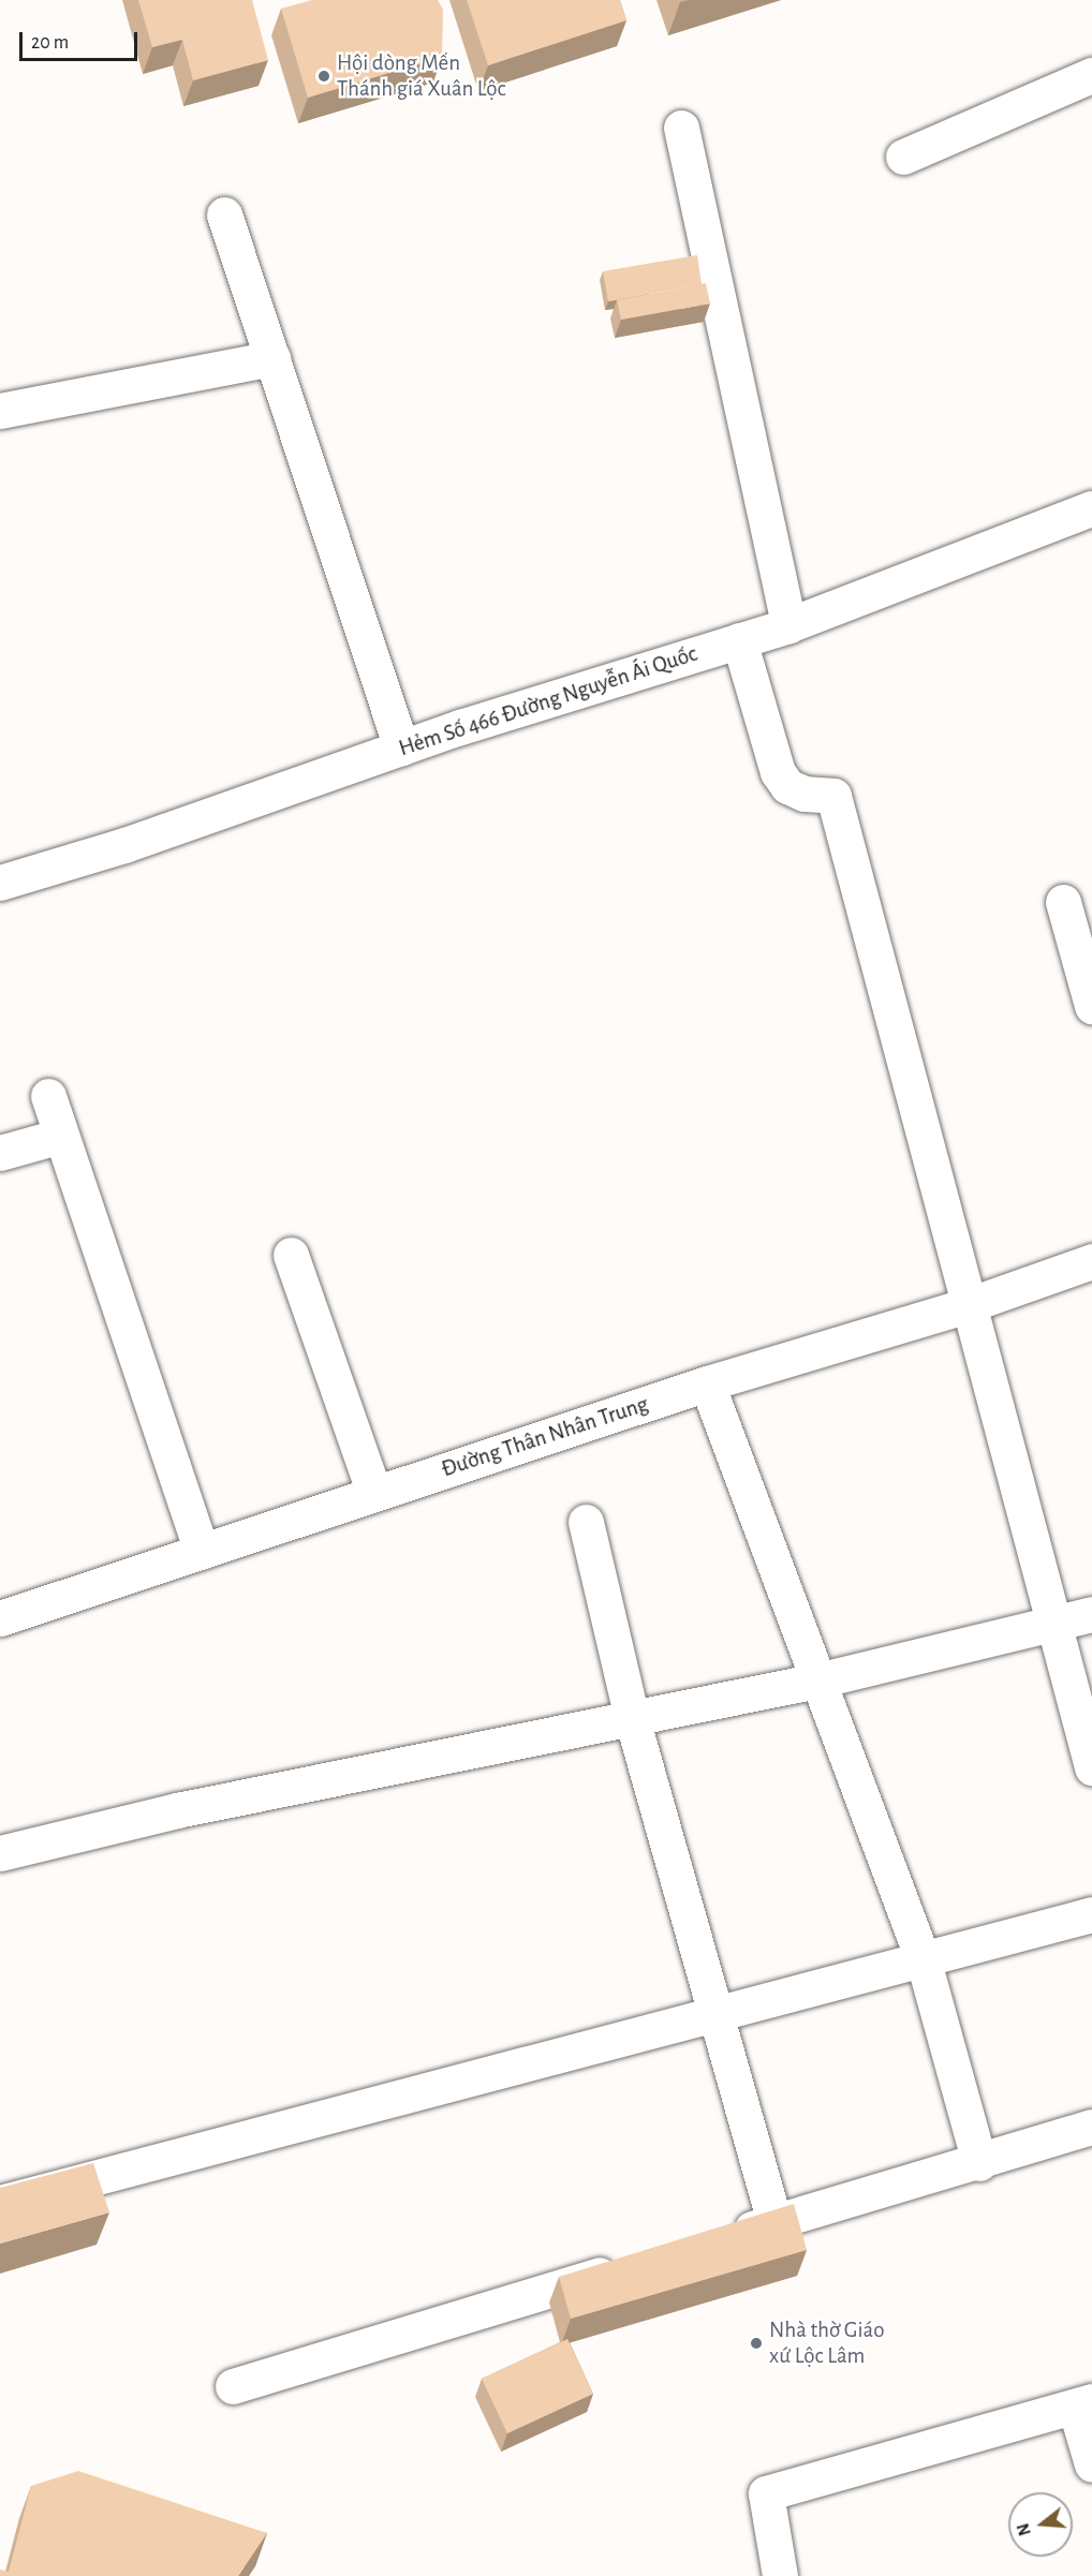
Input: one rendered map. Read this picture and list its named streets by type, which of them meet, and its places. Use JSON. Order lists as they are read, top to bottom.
{
  "streets": {
    "street": ["Hẻm Số 466 Đường Nguyễn Ái Quốc", "Đường Thân Nhân Trung"]
  },
  "places": ["Hội dòng Mến Thánh giá Xuân Lộc", "Nhà thờ Giáo xứ Lộc Lâm"],
  "scale_bar": "20 m",
  "north": "left"
}
